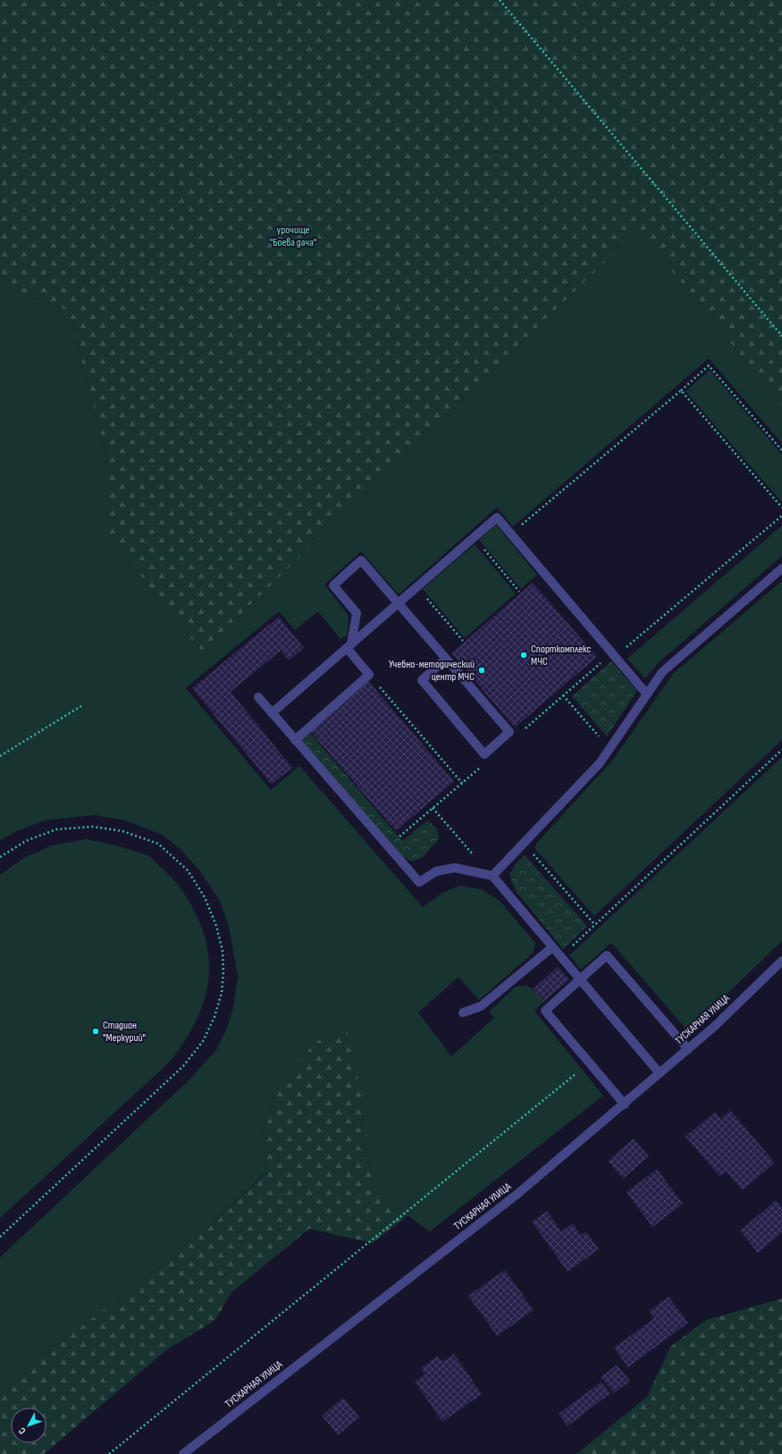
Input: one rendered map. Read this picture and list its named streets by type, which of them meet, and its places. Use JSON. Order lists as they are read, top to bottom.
{
  "streets": {
    "street": ["ТУСКАРНАЯ УЛИЦА"]
  },
  "parks": ["урочище \"Боева дача\""],
  "places": ["Спорткомплекс МЧС", "Учебно-методический центр МЧС", "Стадион \"Меркурий\""],
  "north": "bottom left"
}
